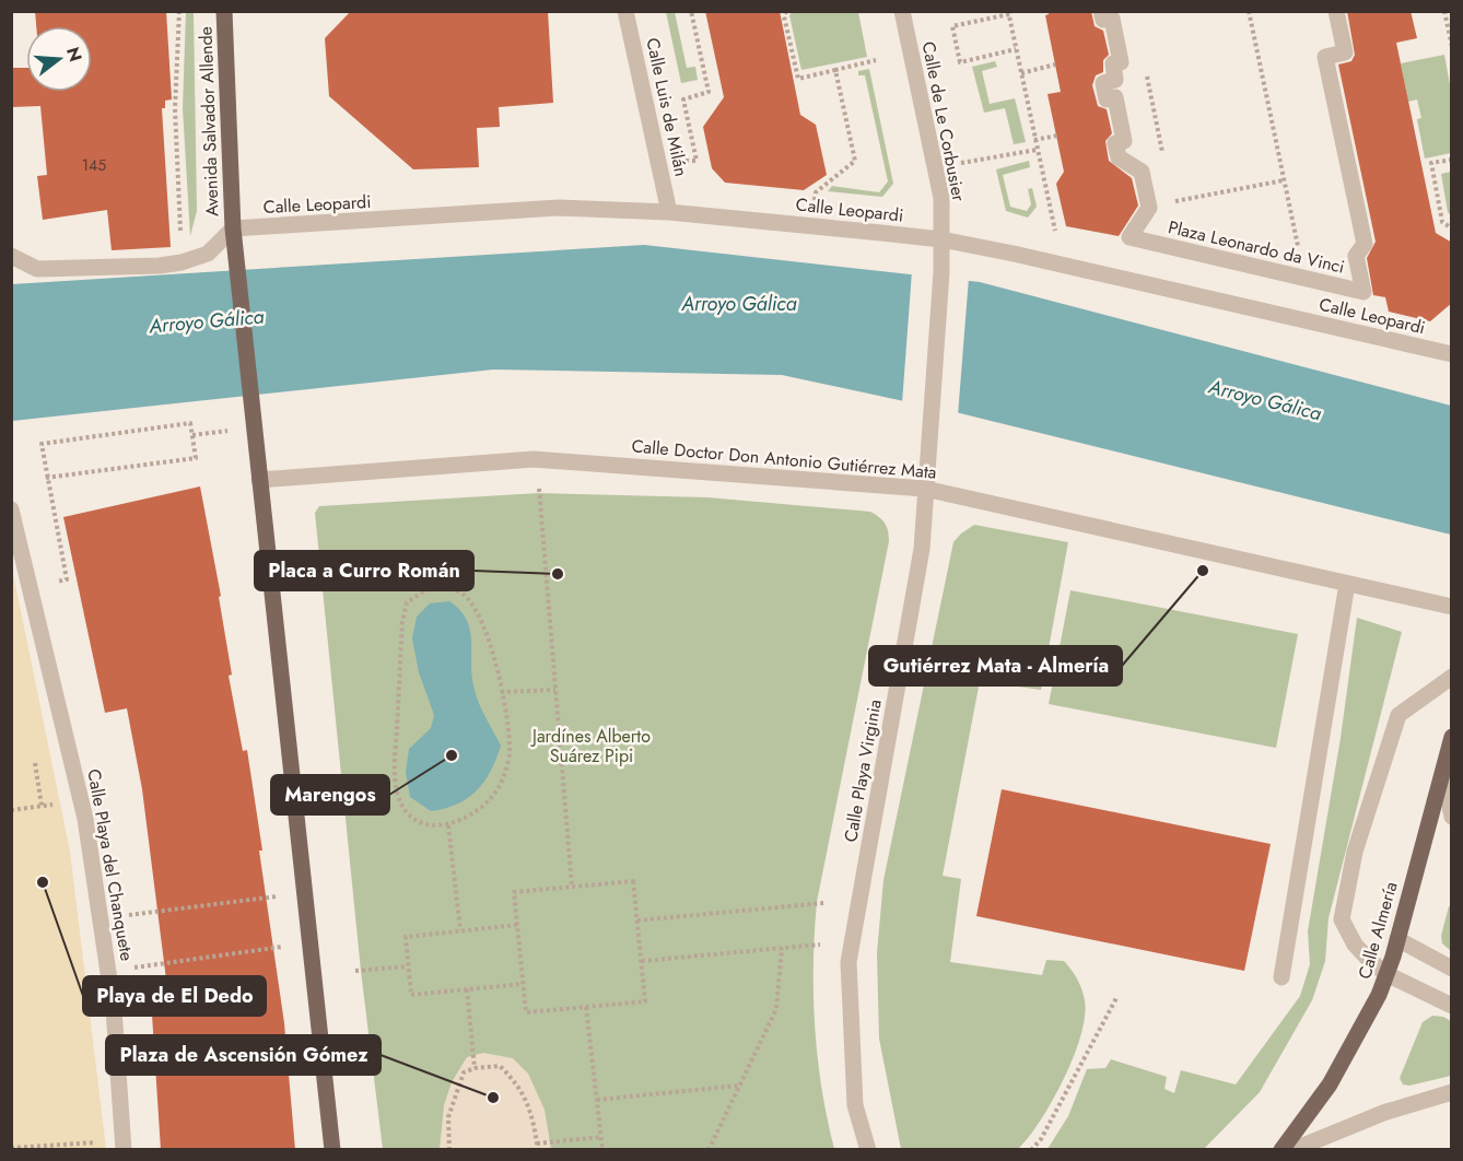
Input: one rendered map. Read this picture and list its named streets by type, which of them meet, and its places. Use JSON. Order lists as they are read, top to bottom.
{
  "streets": {
    "main road": ["Avenida Salvador Allende", "Calle Almería"],
    "street": [
      "Calle Luis de Milán",
      "Calle de Le Corbusier",
      "Calle Leopardi",
      "Plaza Leonardo da Vinci",
      "Calle Doctor Don Antonio Gutiérrez Mata",
      "Calle Playa Virginia",
      "Calle Playa del Chanquete"
    ]
  },
  "crossings": [
    ["Calle Luis de Milán", "Calle Leopardi"],
    ["Avenida Salvador Allende", "Calle Leopardi"],
    ["Avenida Salvador Allende", "Calle Doctor Don Antonio Gutiérrez Mata"],
    ["Calle de Le Corbusier", "Calle Leopardi"],
    ["Calle de Le Corbusier", "Calle Playa Virginia"],
    ["Calle Leopardi", "Calle Playa Virginia"],
    ["Calle Doctor Don Antonio Gutiérrez Mata", "Calle Playa Virginia"]
  ],
  "water": ["Arroyo Gálica"],
  "parks": ["Jardínes Alberto Suárez Pipi"],
  "places": [
    "Gutiérrez Mata - Almería",
    "Placa a Curro Román",
    "Marengos",
    "Playa de El Dedo",
    "Plaza de Ascensión Gómez"
  ],
  "house_numbers": ["145"],
  "north": "right"
}
